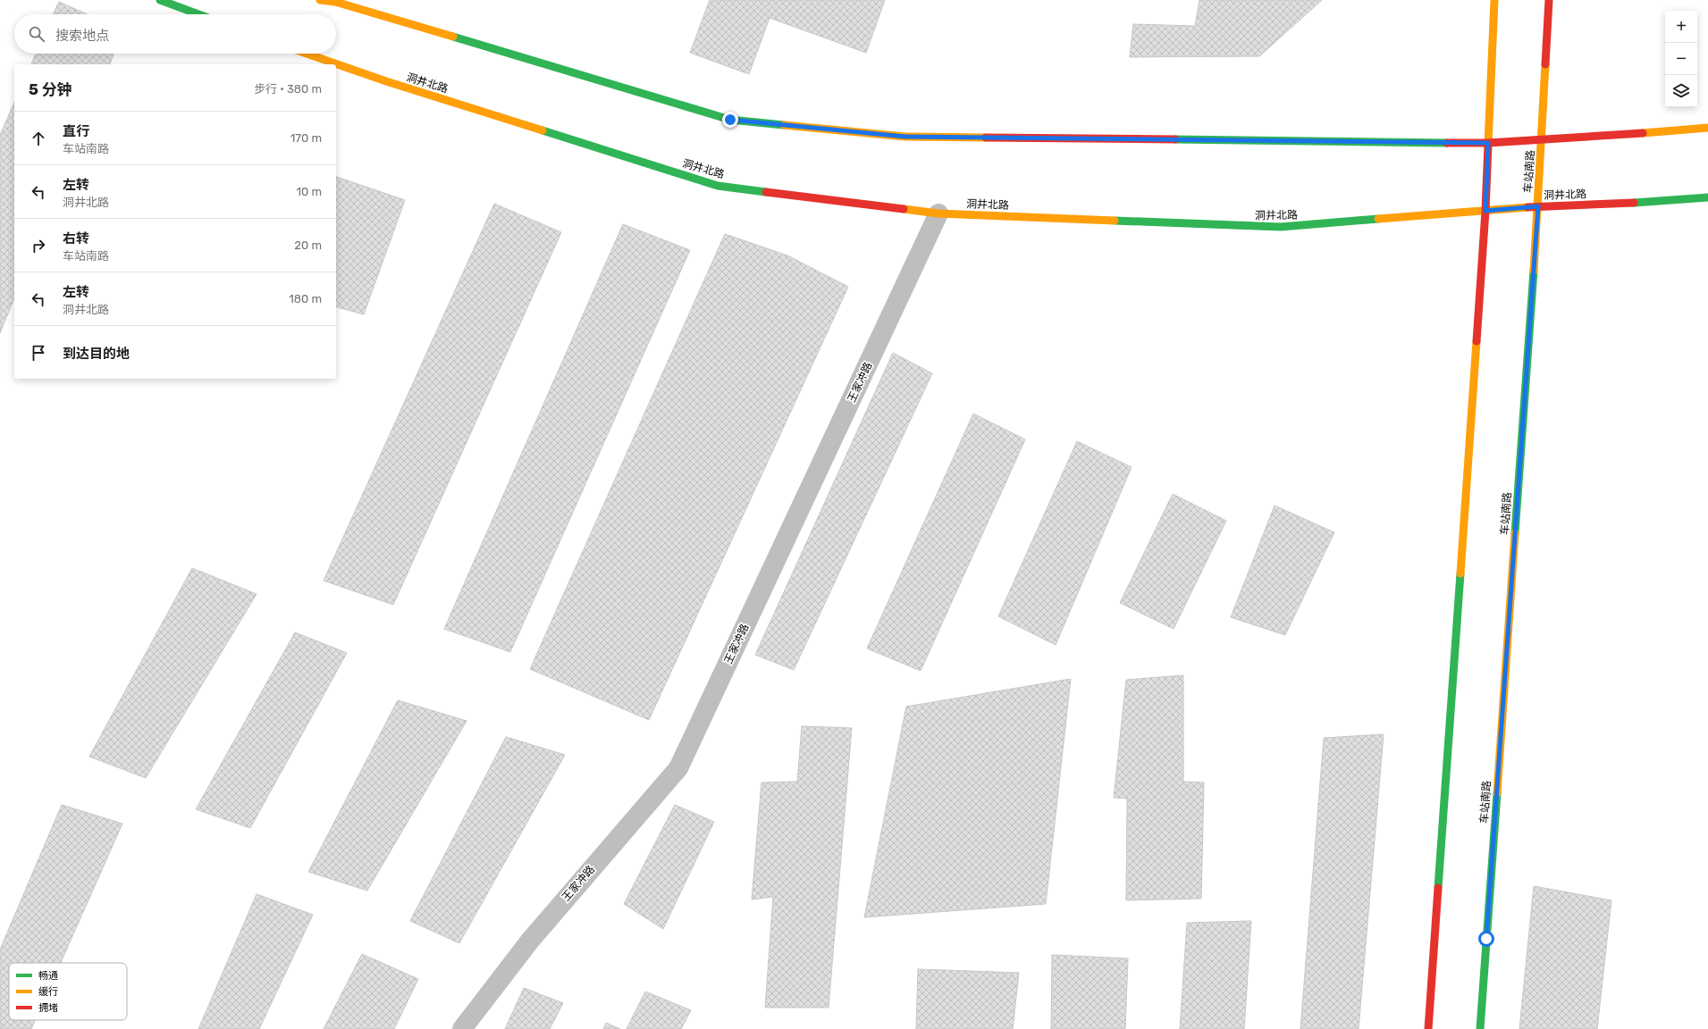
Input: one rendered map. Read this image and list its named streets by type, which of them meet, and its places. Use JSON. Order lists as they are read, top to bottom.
{
  "streets": {
    "street": ["洞井北路", "车站南路", "王家冲路"]
  },
  "crossings": [
    ["洞井北路", "车站南路"],
    ["洞井北路", "王家冲路"]
  ],
  "legend": ["畅通", "缓行", "拥堵"],
  "page": {
    "map_buttons": ["+", "−"],
    "search": "搜索地点",
    "heading": ["5 分钟", "步行 · 380 m"],
    "list": [
      ["直行", "车站南路", "170 m"],
      ["左转", "洞井北路", "10 m"],
      ["右转", "车站南路", "20 m"],
      ["左转", "洞井北路", "180 m"],
      "到达目的地"
    ]
  }
}
